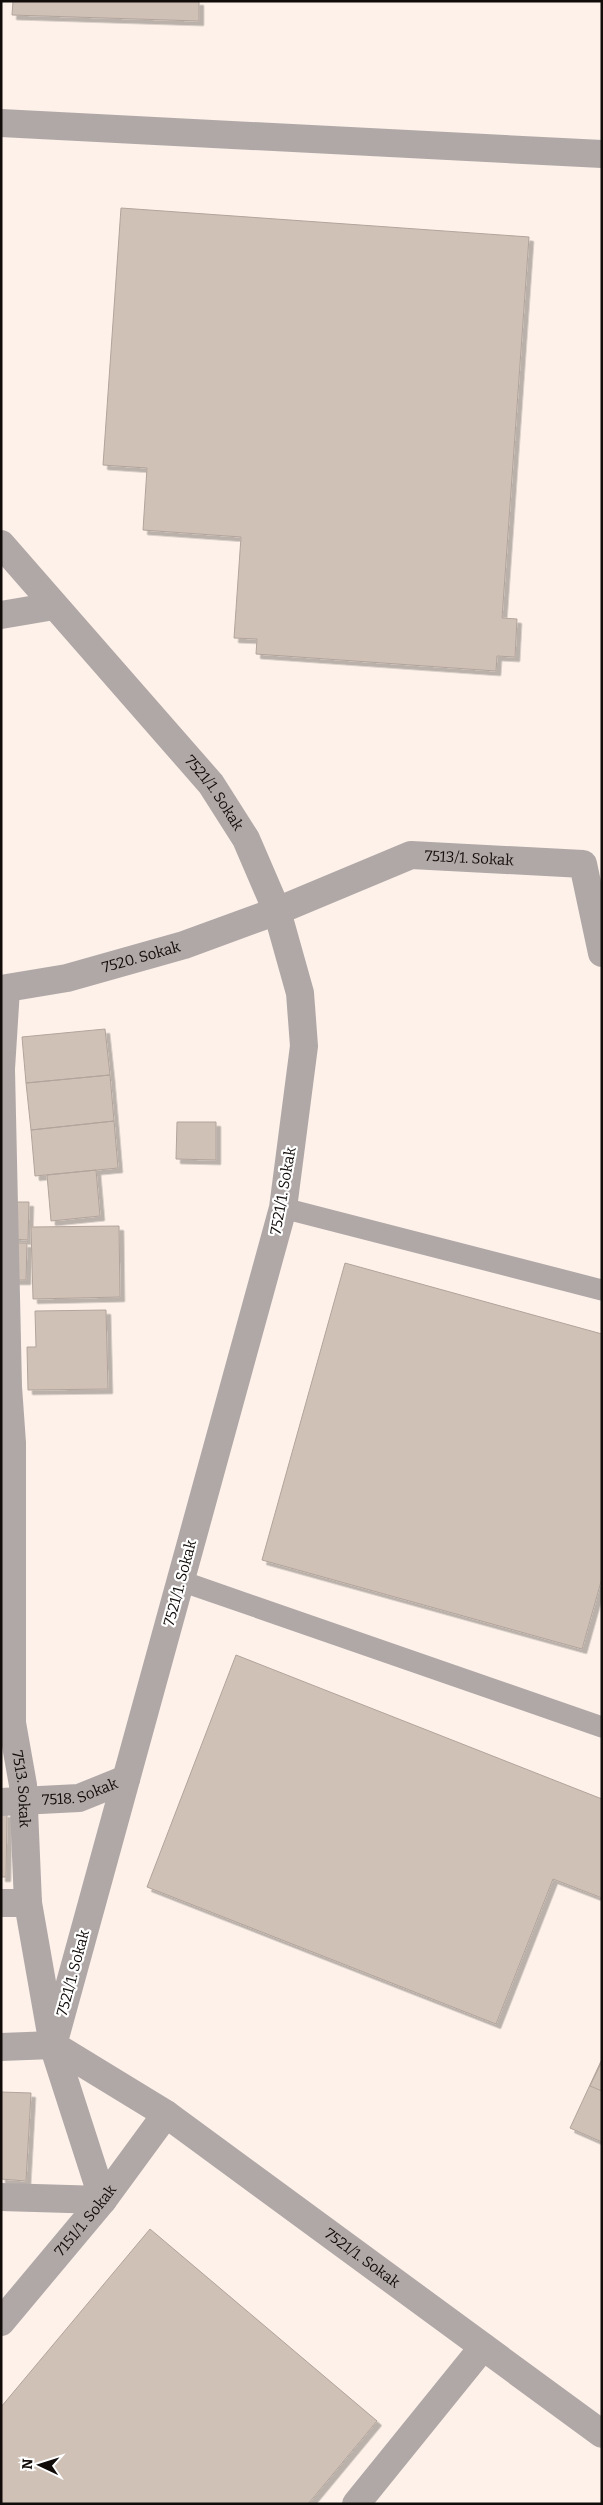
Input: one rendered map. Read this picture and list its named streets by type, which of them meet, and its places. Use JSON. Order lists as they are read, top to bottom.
{
  "streets": {
    "street": [
      "7521/1. Sokak",
      "7513/1. Sokak",
      "7520. Sokak",
      "7513. Sokak",
      "7518. Sokak",
      "7151/1. Sokak"
    ]
  },
  "crossings": [
    ["7521/1. Sokak", "7513/1. Sokak"],
    ["7521/1. Sokak", "7520. Sokak"],
    ["7521/1. Sokak", "7513. Sokak"],
    ["7521/1. Sokak", "7518. Sokak"],
    ["7521/1. Sokak", "7151/1. Sokak"],
    ["7513/1. Sokak", "7520. Sokak"],
    ["7520. Sokak", "7513. Sokak"],
    ["7513. Sokak", "7518. Sokak"],
    ["7513. Sokak", "7151/1. Sokak"]
  ],
  "north": "left"
}
